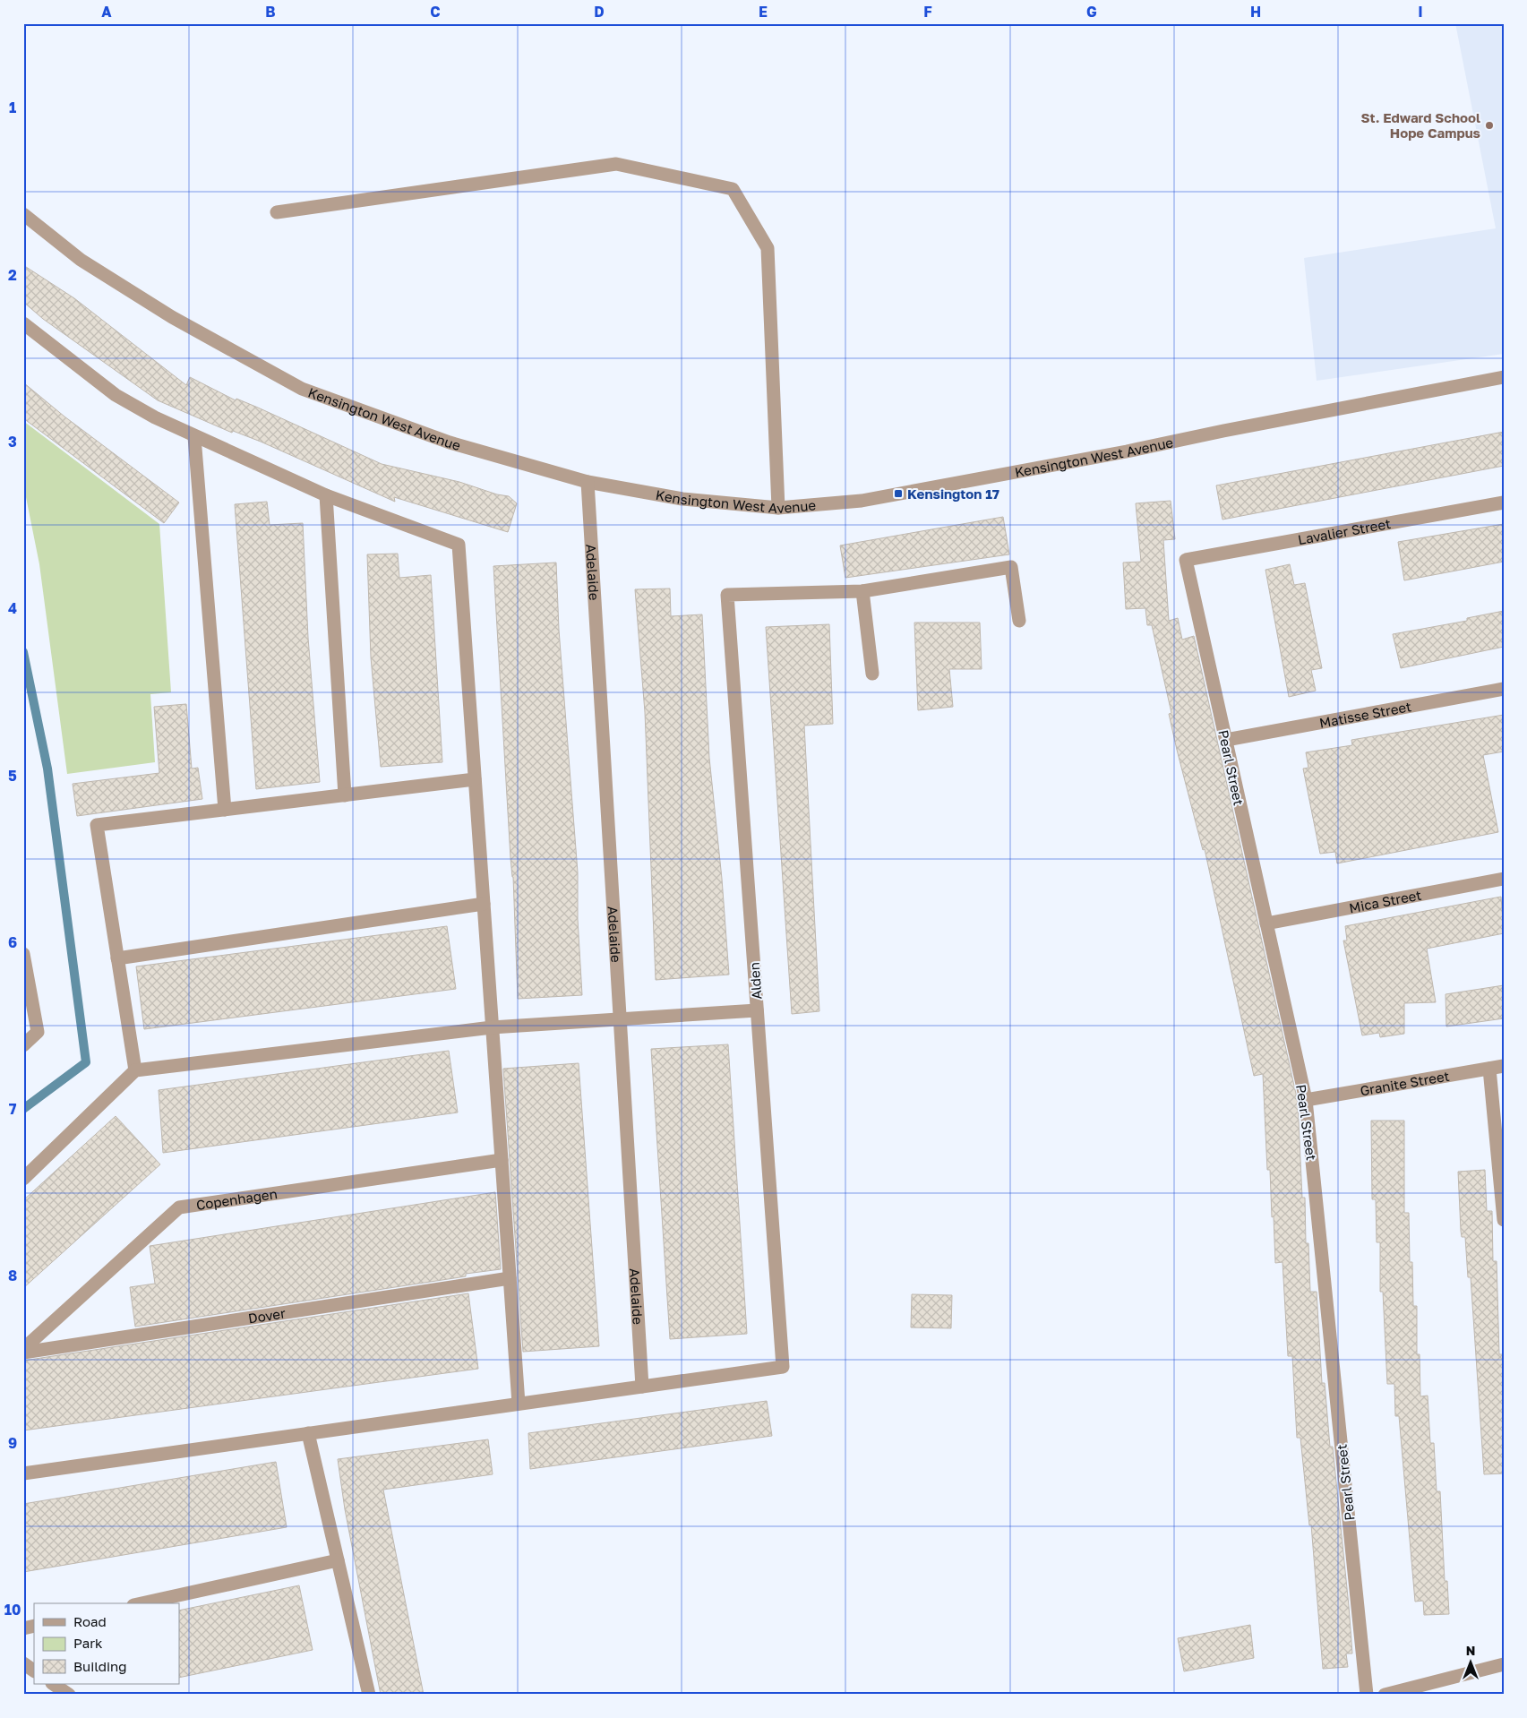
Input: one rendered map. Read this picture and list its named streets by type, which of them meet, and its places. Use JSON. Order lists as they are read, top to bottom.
{
  "streets": {
    "street": [
      "Kensington West Avenue",
      "Lavalier Street",
      "Adelaide",
      "Matisse Street",
      "Pearl Street",
      "Mica Street",
      "Alden",
      "Granite Street",
      "Copenhagen",
      "Dover"
    ]
  },
  "crossings": [
    ["Kensington West Avenue", "Adelaide"],
    ["Lavalier Street", "Pearl Street"],
    ["Adelaide", "Alden"],
    ["Matisse Street", "Pearl Street"],
    ["Pearl Street", "Mica Street"],
    ["Pearl Street", "Granite Street"]
  ],
  "places": {
    "other": ["St. Edward School Hope Campus"],
    "transit": ["Kensington 17"]
  },
  "legend": ["Road", "Park", "Building"],
  "north": "top",
  "grid": {
    "columns": [
      "A",
      "B",
      "C",
      "D",
      "E",
      "F",
      "G",
      "H",
      "I"
    ],
    "rows": [
      "1",
      "2",
      "3",
      "4",
      "5",
      "6",
      "7",
      "8",
      "9",
      "10"
    ]
  }
}
